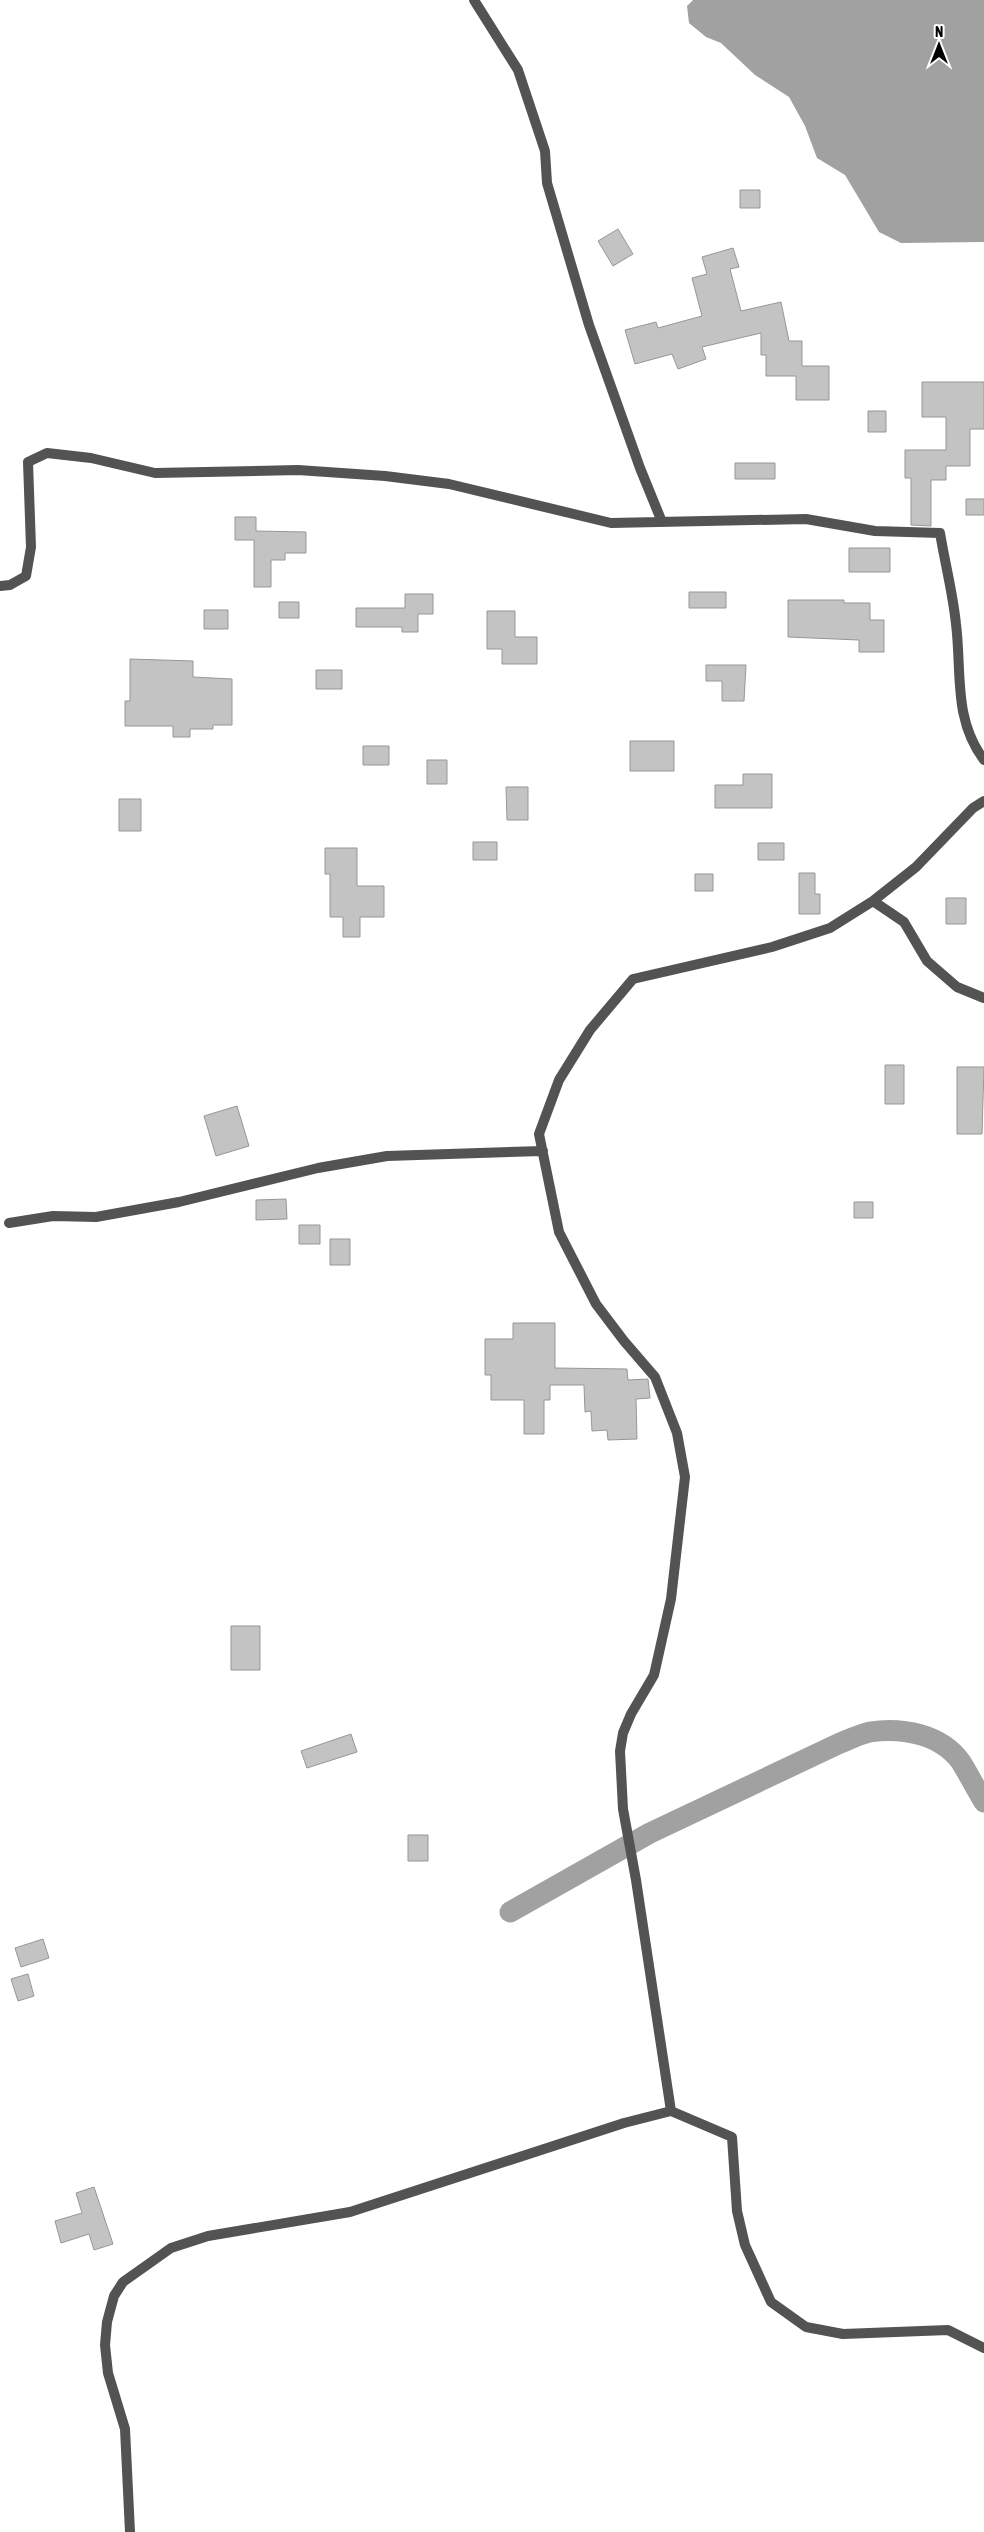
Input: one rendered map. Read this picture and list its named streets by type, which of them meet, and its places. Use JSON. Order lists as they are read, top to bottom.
{
  "north": "top"
}
